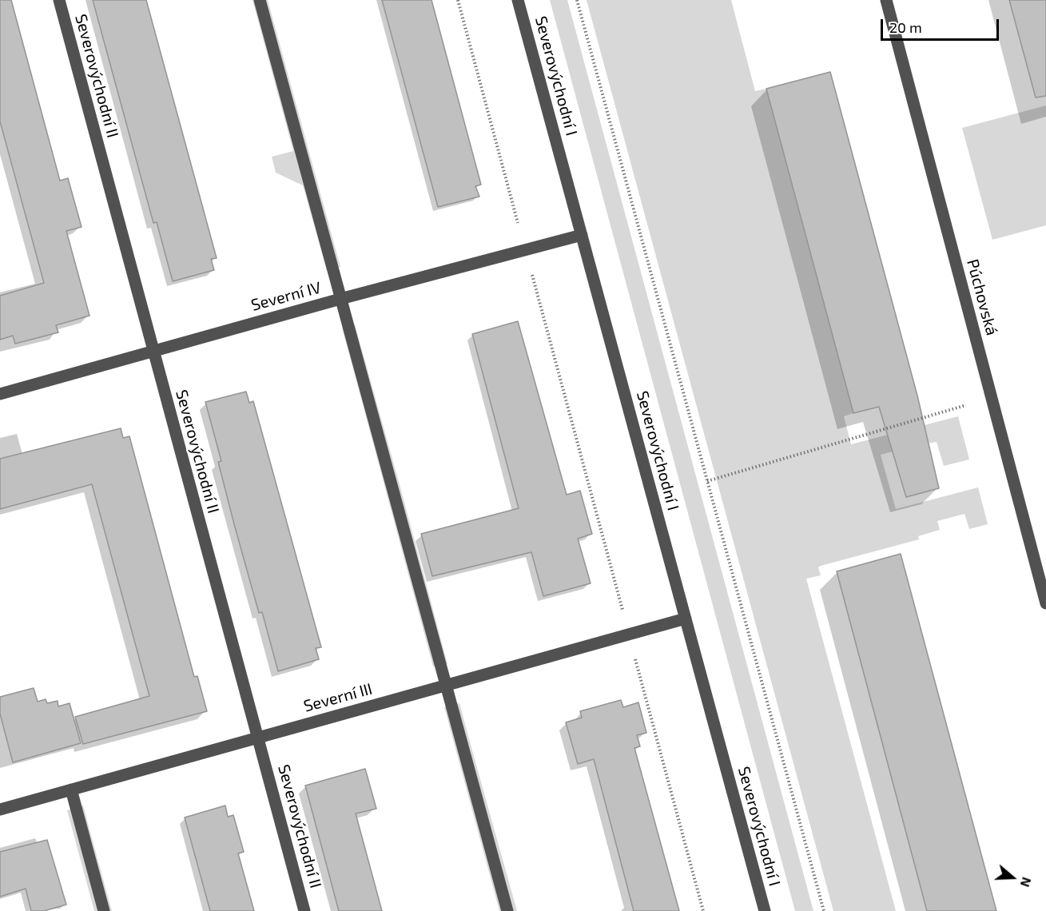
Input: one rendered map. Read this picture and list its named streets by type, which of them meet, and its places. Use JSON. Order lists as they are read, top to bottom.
{
  "streets": {
    "street": [
      "Severovýchodní II",
      "Severovýchodní I",
      "Severní IV",
      "Púchovská",
      "Severní III"
    ]
  },
  "crossings": [
    ["Severovýchodní II", "Severní IV"],
    ["Severovýchodní II", "Severní III"],
    ["Severovýchodní I", "Severní IV"],
    ["Severovýchodní I", "Severní III"]
  ],
  "scale_bar": "20 m",
  "north": "right"
}
